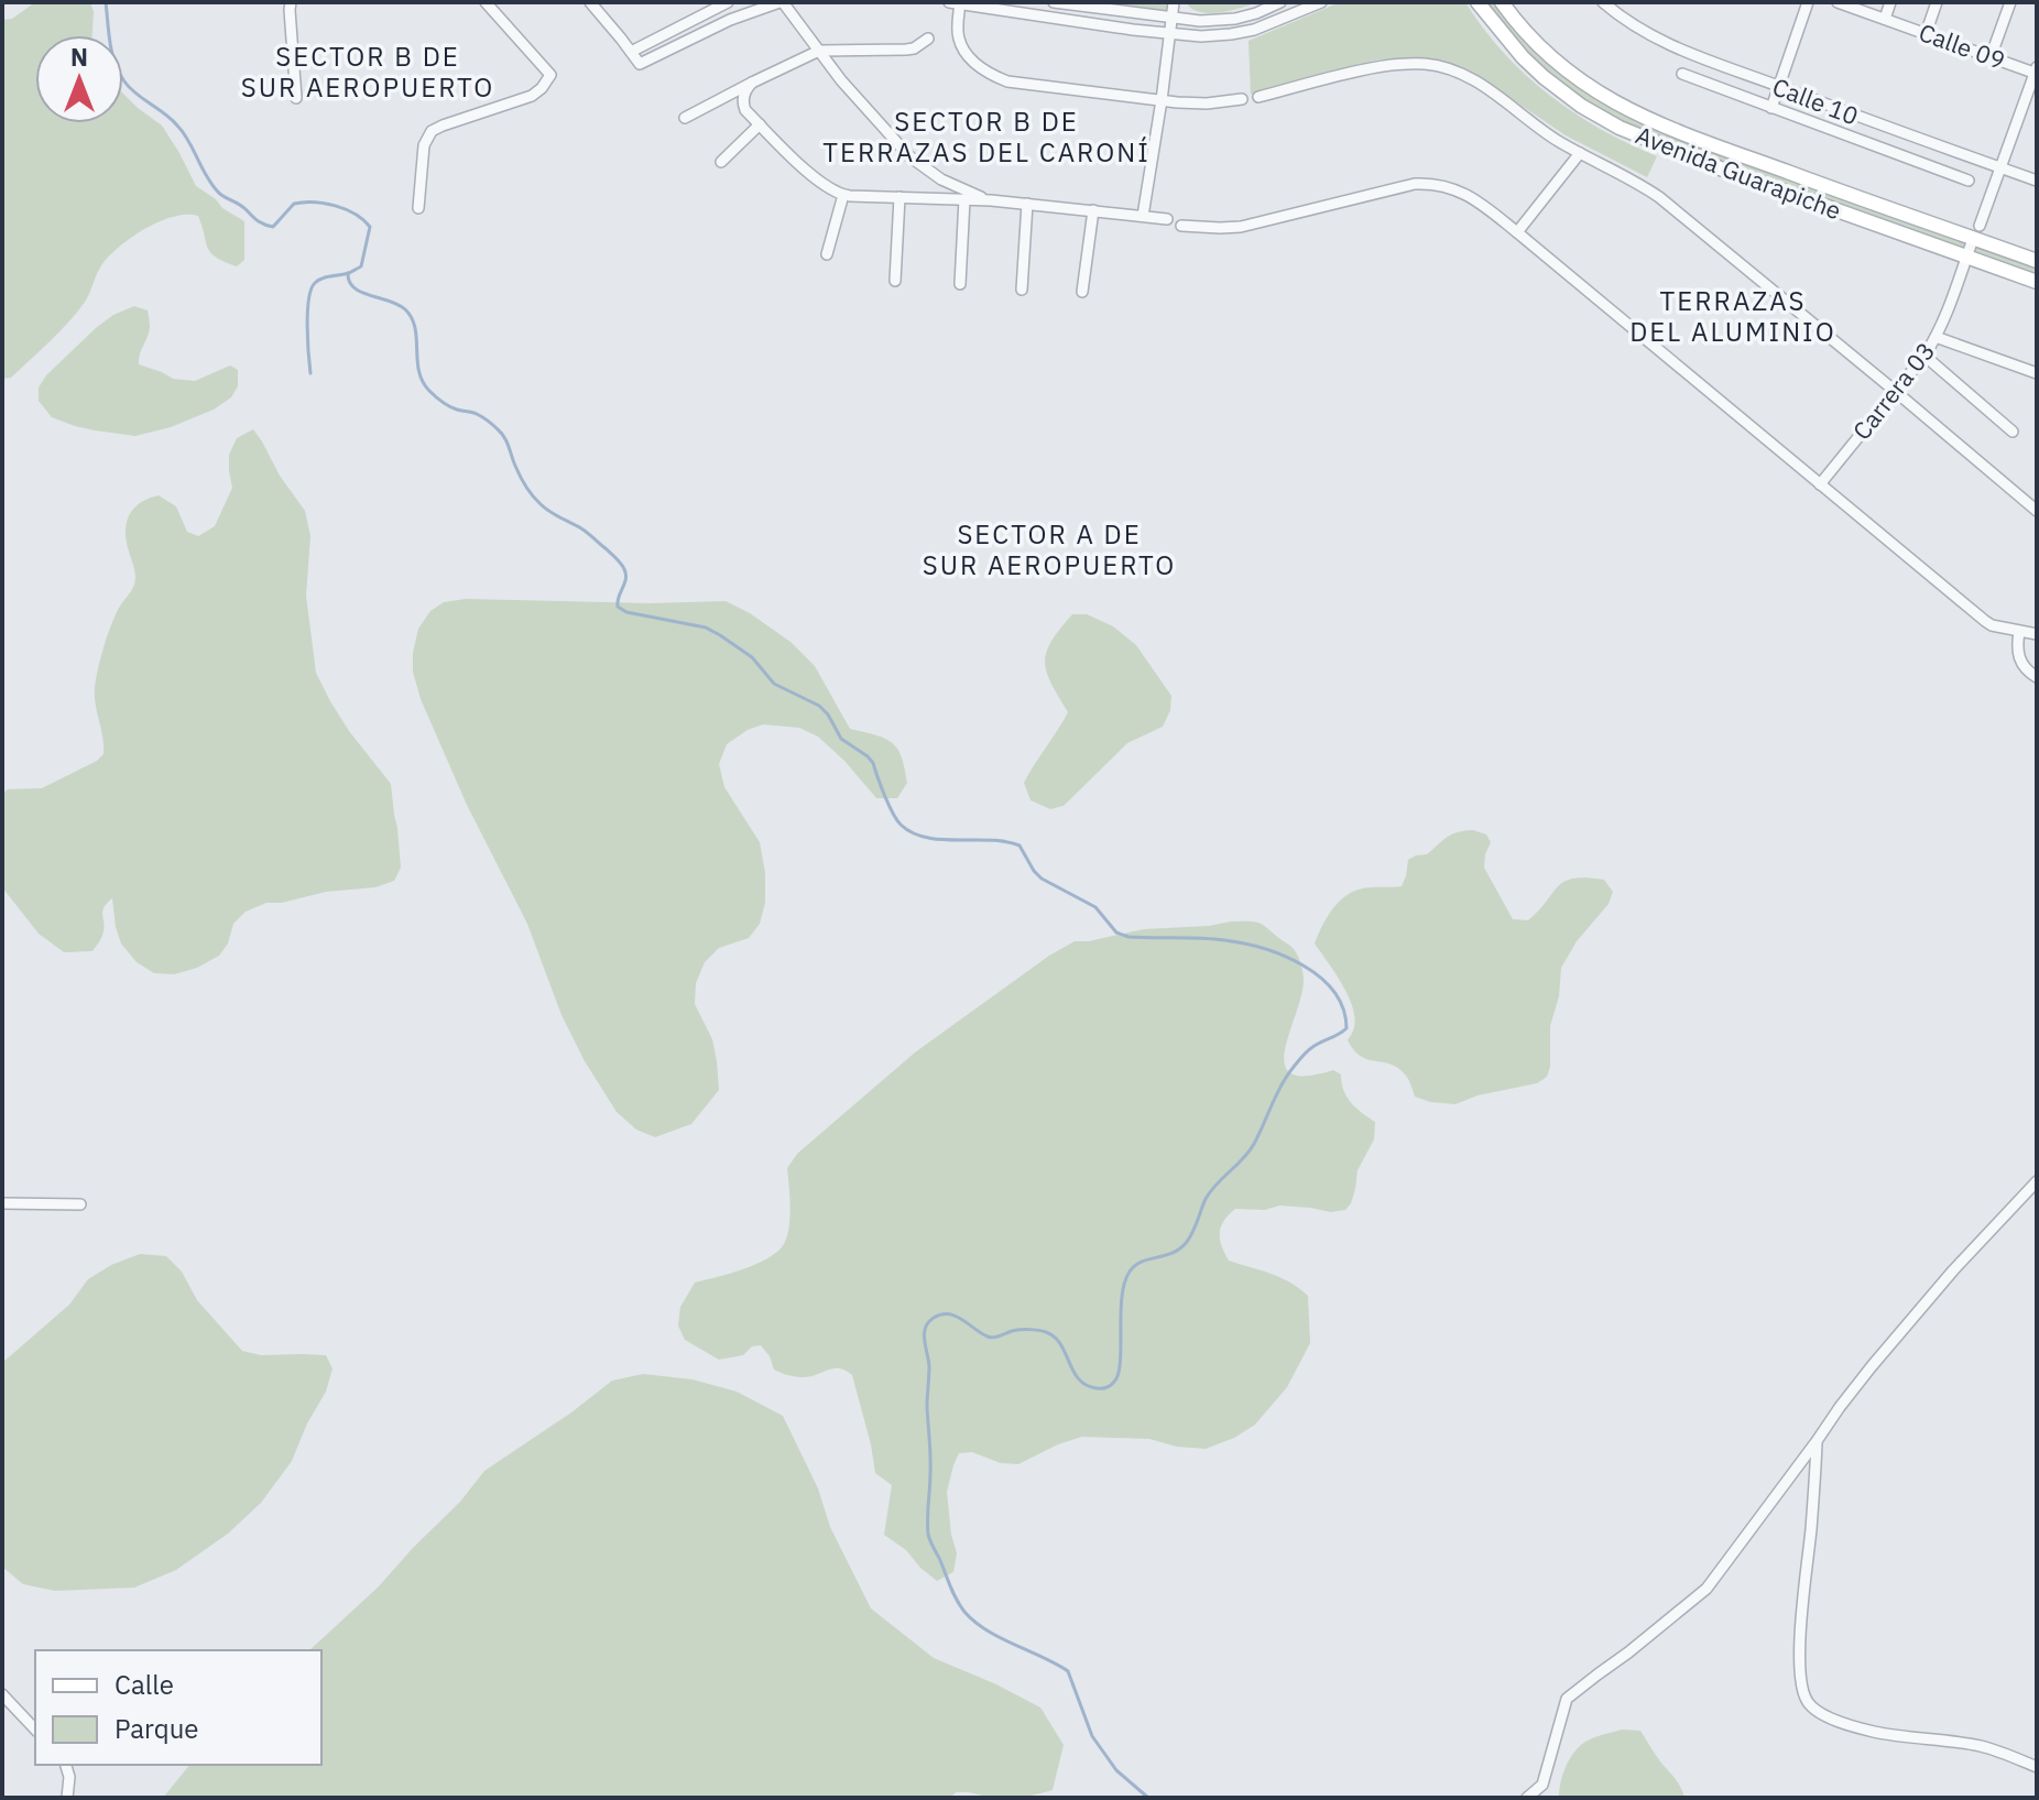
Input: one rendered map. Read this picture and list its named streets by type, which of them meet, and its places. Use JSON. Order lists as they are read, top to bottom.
{
  "streets": {
    "street": [
      "Calle 09",
      "Calle 10",
      "Avenida Guarapiche",
      "Carrera 03"
    ]
  },
  "crossings": [
    ["Avenida Guarapiche", "Carrera 03"]
  ],
  "districts": [
    "SECTOR B DE SUR AEROPUERTO",
    "SECTOR B DE TERRAZAS DEL CARONÍ",
    "TERRAZAS DEL ALUMINIO",
    "SECTOR A DE SUR AEROPUERTO"
  ],
  "legend": ["Calle", "Parque"],
  "north": "top"
}
